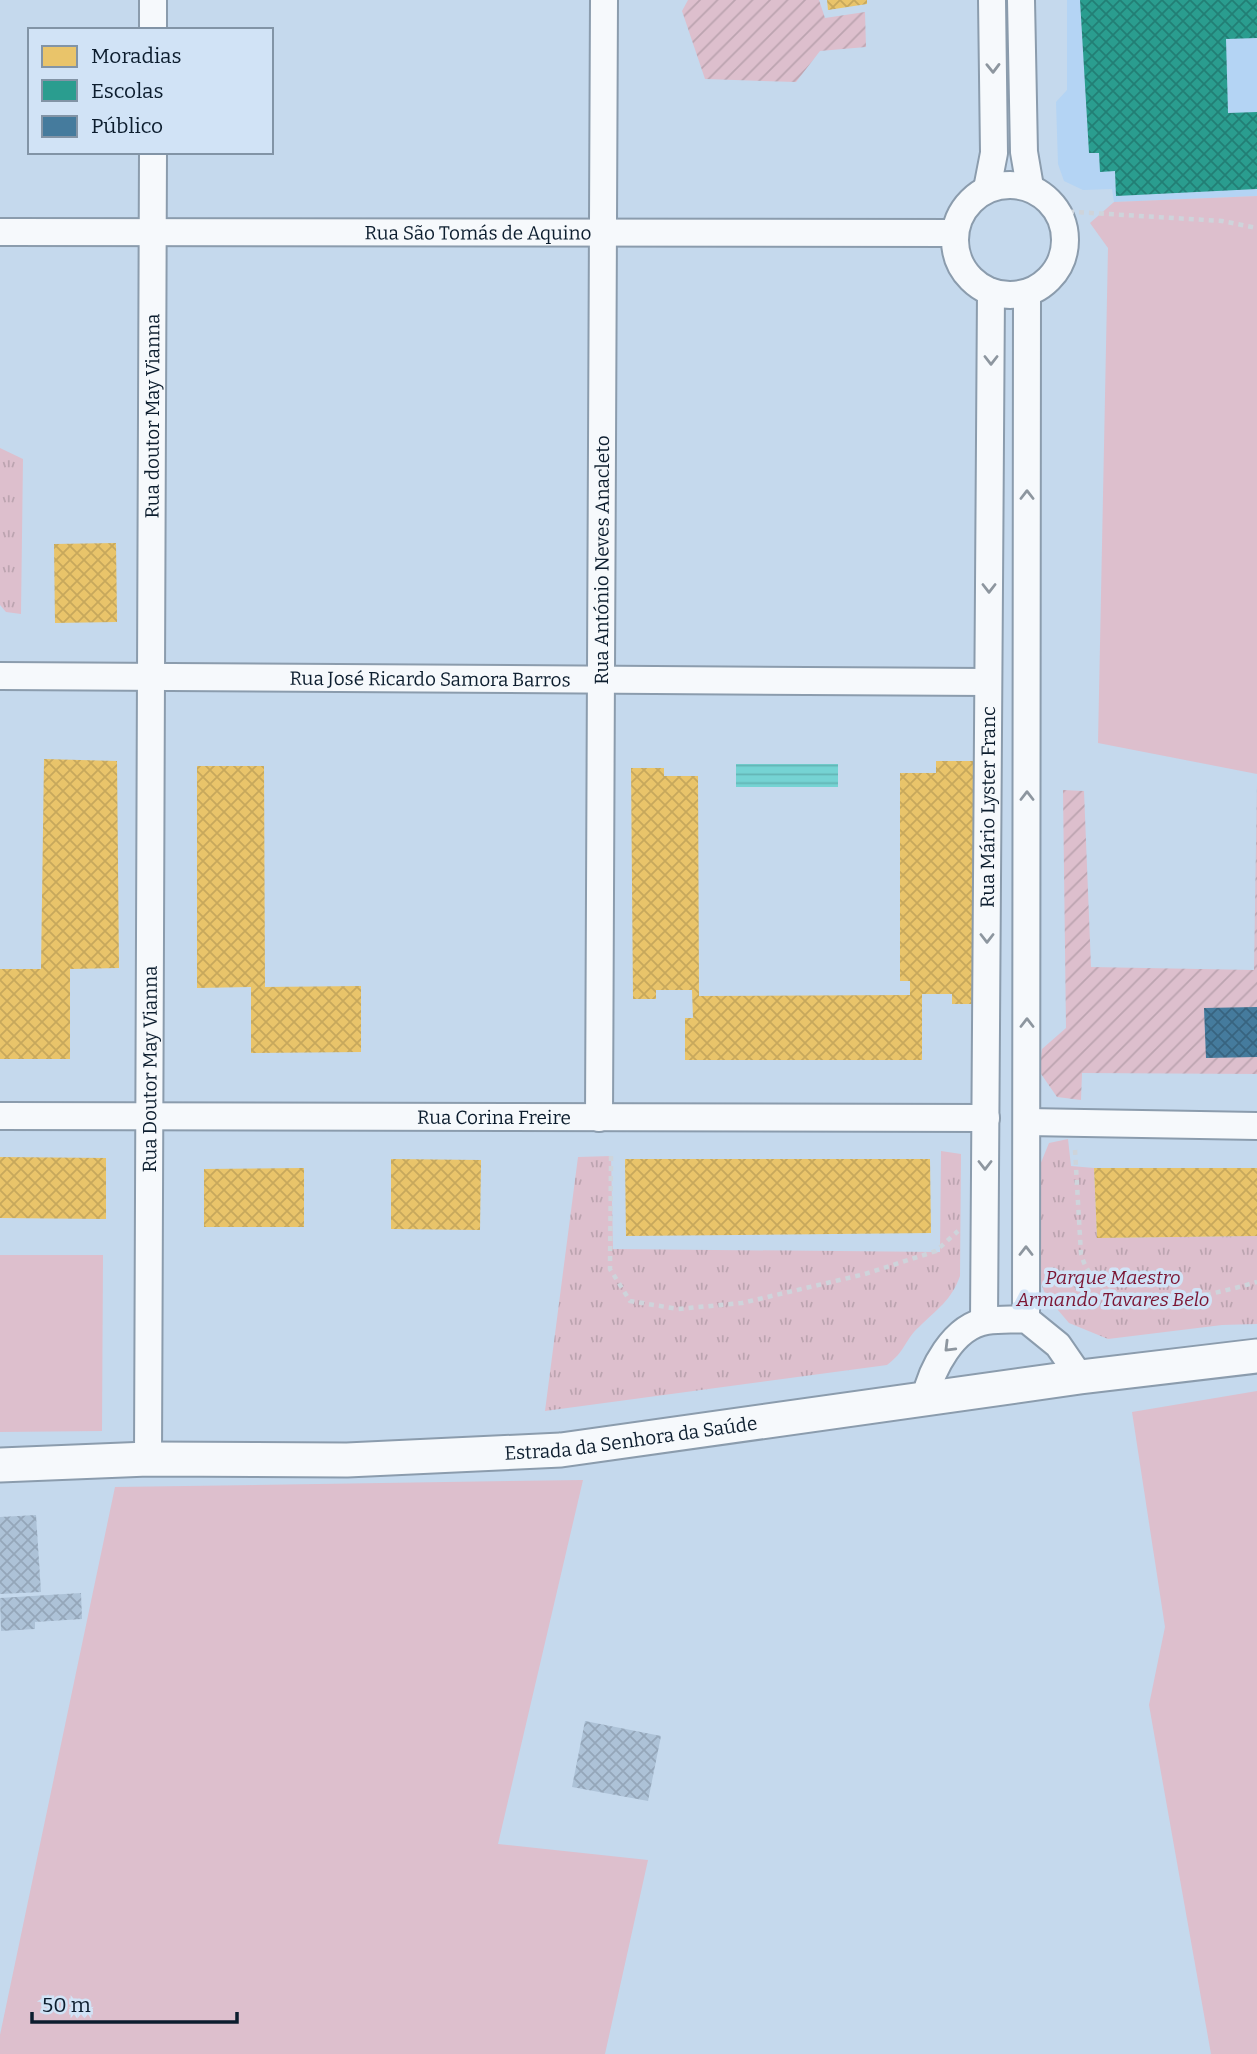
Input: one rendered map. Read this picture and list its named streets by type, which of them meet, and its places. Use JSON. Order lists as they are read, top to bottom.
{
  "streets": {
    "street": [
      "Rua São Tomás de Aquino",
      "Rua doutor May Vianna",
      "Rua António Neves Anacleto",
      "Rua José Ricardo Samora Barros",
      "Rua Mário Lyster Franc",
      "Rua Doutor May Vianna",
      "Rua Corina Freire",
      "Estrada da Senhora da Saúde"
    ]
  },
  "crossings": [
    ["Rua São Tomás de Aquino", "Rua doutor May Vianna"],
    ["Rua São Tomás de Aquino", "Rua António Neves Anacleto"],
    ["Rua São Tomás de Aquino", "Rua Mário Lyster Franc"],
    ["Rua doutor May Vianna", "Rua José Ricardo Samora Barros"],
    ["Rua doutor May Vianna", "Rua Doutor May Vianna"],
    ["Rua António Neves Anacleto", "Rua José Ricardo Samora Barros"],
    ["Rua António Neves Anacleto", "Rua Corina Freire"],
    ["Rua José Ricardo Samora Barros", "Rua Mário Lyster Franc"],
    ["Rua José Ricardo Samora Barros", "Rua Doutor May Vianna"],
    ["Rua Mário Lyster Franc", "Rua Corina Freire"],
    ["Rua Doutor May Vianna", "Rua Corina Freire"],
    ["Rua Doutor May Vianna", "Estrada da Senhora da Saúde"]
  ],
  "parks": ["Parque Maestro Armando Tavares Belo"],
  "legend": ["Moradias", "Escolas", "Público"],
  "scale_bar": "50 m"
}
